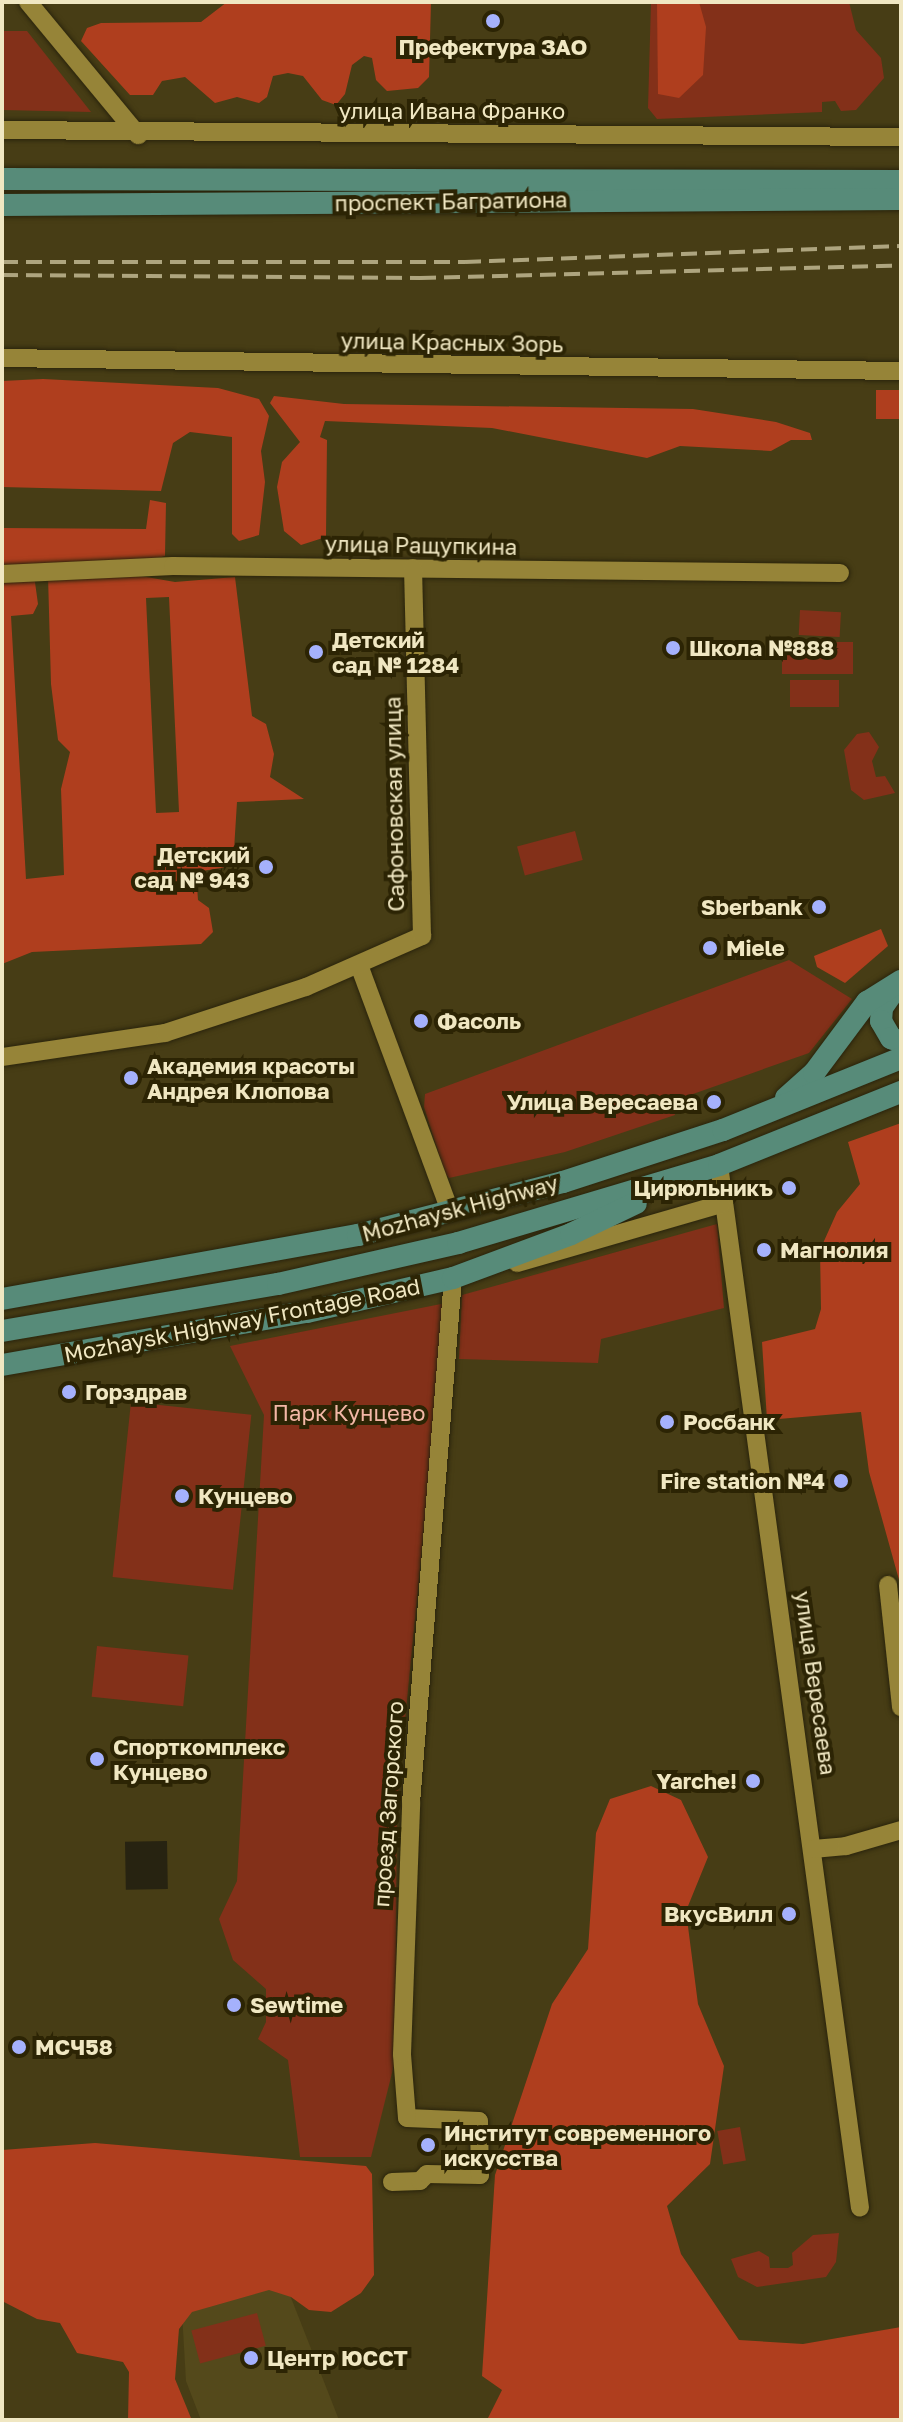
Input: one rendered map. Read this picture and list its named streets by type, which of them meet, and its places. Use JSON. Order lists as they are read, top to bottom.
{
  "streets": {
    "main road": ["проспект Багратиона", "Mozhaysk Highway", "Mozhaysk Highway Frontage Road"],
    "street": [
      "улица Ивана Франко",
      "улица Красных Зорь",
      "улица Ращупкина",
      "Сафоновская улица",
      "улица Вересаева",
      "проезд Загорского"
    ]
  },
  "crossings": [
    ["улица Ращупкина", "Сафоновская улица"],
    ["Mozhaysk Highway", "Mozhaysk Highway Frontage Road"],
    ["Mozhaysk Highway", "улица Вересаева"],
    ["Mozhaysk Highway Frontage Road", "проезд Загорского"]
  ],
  "parks": ["Парк Кунцево"],
  "places": [
    "Префектура ЗАО",
    "Школа №888",
    "Детский сад № 1284",
    "Детский сад № 943",
    "Sberbank",
    "Miele",
    "Фасоль",
    "Академия красоты Андрея Клопова",
    "Улица Вересаева",
    "Цирюльникъ",
    "Магнолия",
    "Горздрав",
    "Росбанк",
    "Fire station №4",
    "Кунцево",
    "Спорткомплекс Кунцево",
    "Yarche!",
    "ВкусВилл",
    "Sewtime",
    "МСЧ58",
    "Институт современного искусства",
    "Центр ЮССТ"
  ]
}
